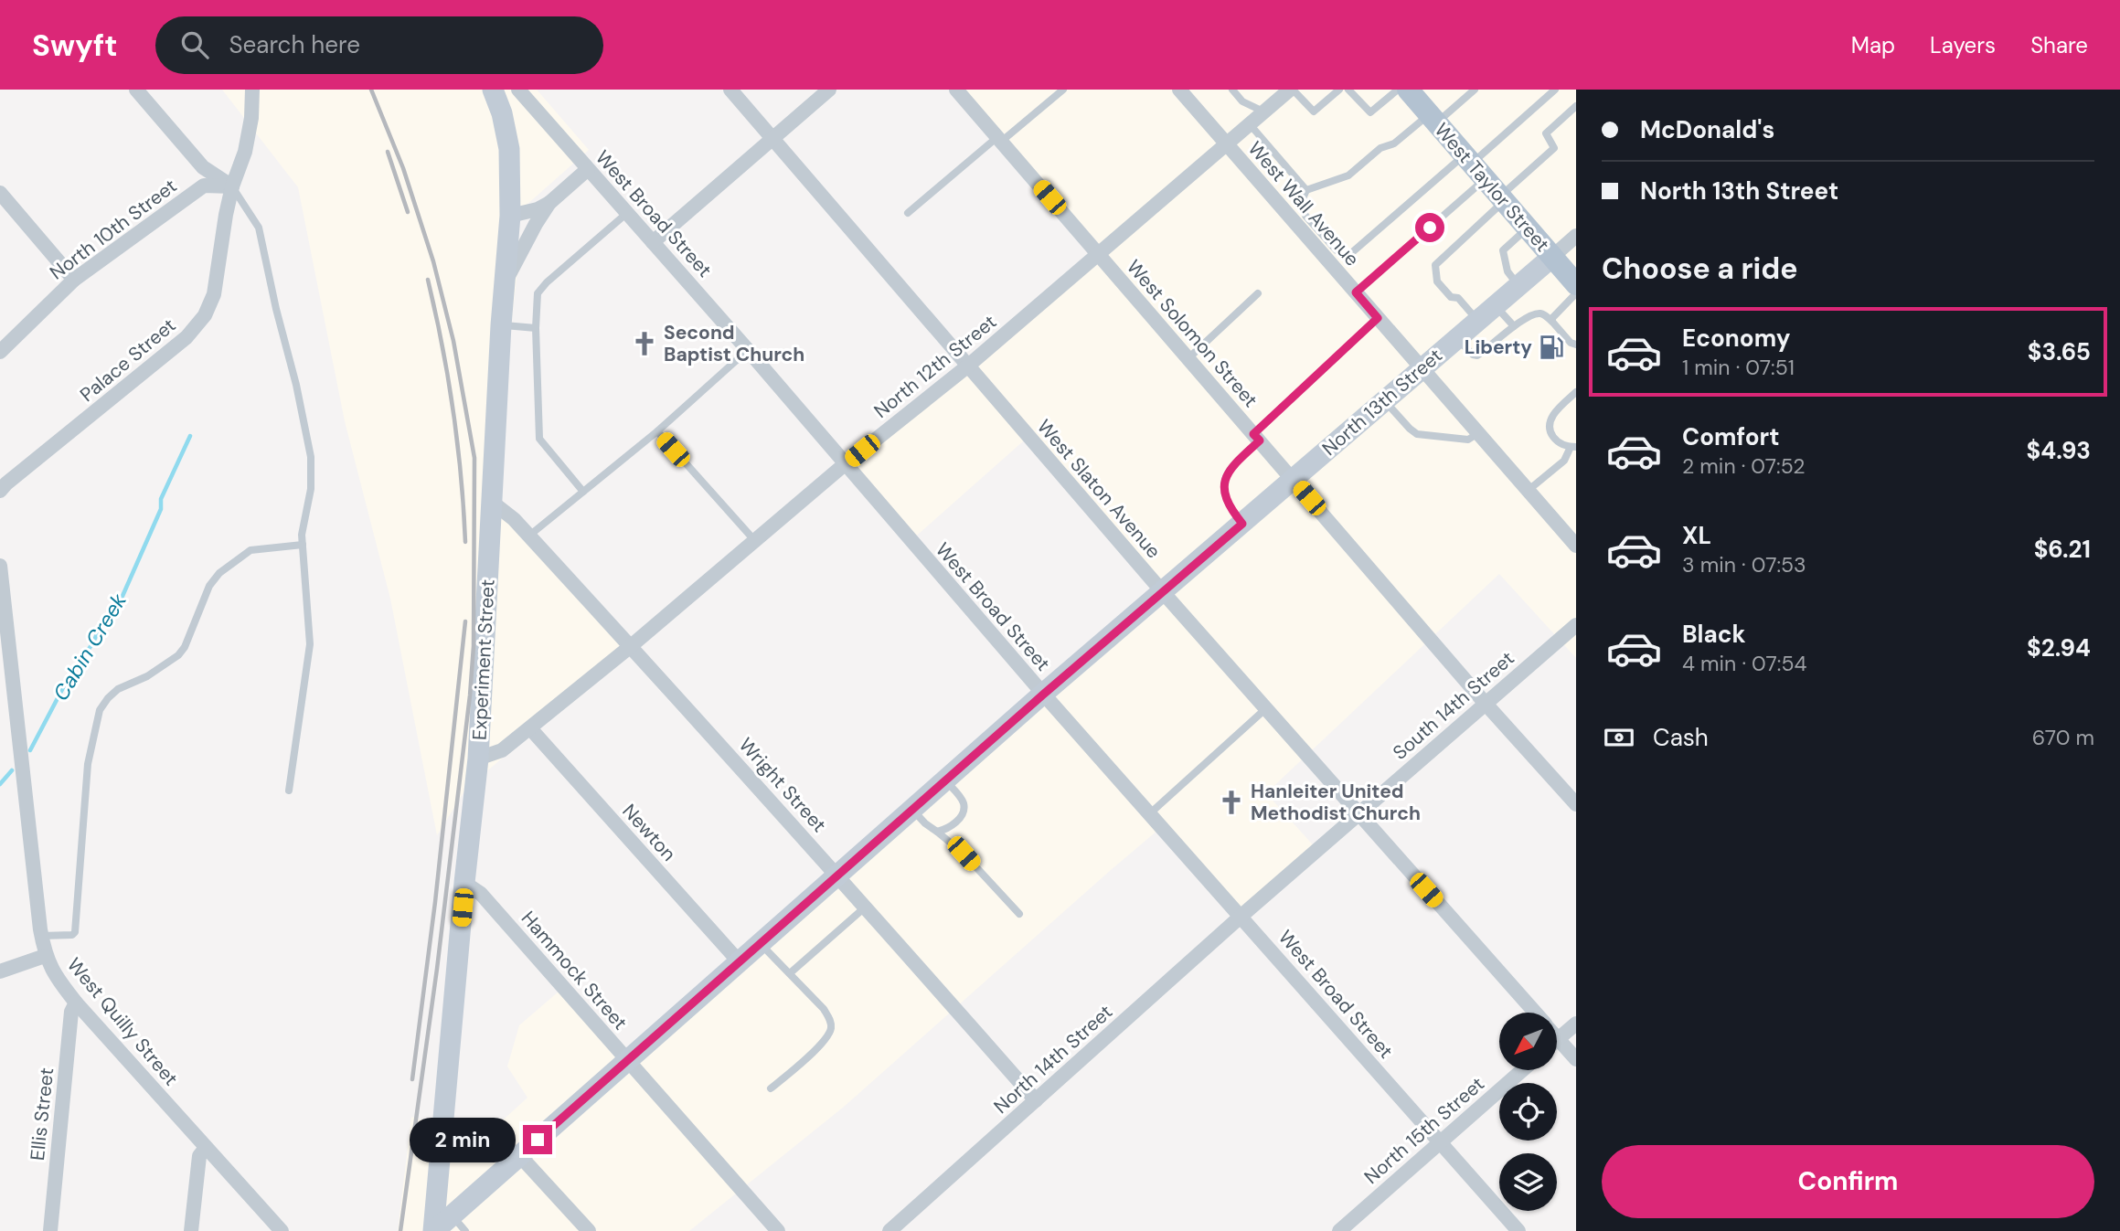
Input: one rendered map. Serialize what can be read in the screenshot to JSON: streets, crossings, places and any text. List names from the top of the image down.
{
  "streets": {
    "main road": ["West Taylor Street"],
    "street": [
      "West Wall Avenue",
      "West Broad Street",
      "North 10th Street",
      "West Solomon Street",
      "Palace Street",
      "North 12th Street",
      "North 13th Street",
      "West Slaton Avenue",
      "Experiment Street",
      "South 14th Street",
      "Wright Street",
      "Newton",
      "Hammock Street",
      "West Quilly Street",
      "North 14th Street",
      "Ellis Street",
      "North 15th Street"
    ]
  },
  "crossings": [
    ["West Taylor Street", "North 13th Street"],
    ["West Wall Avenue", "North 12th Street"],
    ["West Wall Avenue", "North 13th Street"],
    ["West Broad Street", "North 12th Street"],
    ["West Broad Street", "North 13th Street"],
    ["West Broad Street", "South 14th Street"],
    ["West Broad Street", "North 14th Street"],
    ["West Broad Street", "North 15th Street"],
    ["North 10th Street", "Palace Street"],
    ["West Solomon Street", "North 12th Street"],
    ["West Solomon Street", "North 13th Street"],
    ["West Solomon Street", "South 14th Street"],
    ["North 12th Street", "West Slaton Avenue"],
    ["North 12th Street", "Experiment Street"],
    ["North 12th Street", "Wright Street"],
    ["North 12th Street", "Newton"],
    ["North 13th Street", "West Slaton Avenue"],
    ["North 13th Street", "Experiment Street"],
    ["North 13th Street", "Wright Street"],
    ["North 13th Street", "Newton"],
    ["North 13th Street", "Hammock Street"],
    ["West Slaton Avenue", "South 14th Street"],
    ["Experiment Street", "Wright Street"],
    ["Experiment Street", "Hammock Street"],
    ["South 14th Street", "North 14th Street"],
    ["Wright Street", "North 14th Street"],
    ["West Quilly Street", "Ellis Street"]
  ],
  "water": ["Cabin Creek"],
  "places": {
    "church": ["Second Baptist Church", "Hanleiter United Methodist Church"],
    "fuel station": ["Liberty"]
  },
  "north": "bottom left",
  "page": {
    "header": "Swyft",
    "search": "Search here",
    "nav": ["Map", "Layers", "Share"],
    "banner": ["McDonald's", "North 13th Street"],
    "heading": "Choose a ride",
    "list": [
      {
        "name": "Economy",
        "note": "1 min · 07:51",
        "value": "$3.65"
      },
      {
        "name": "Comfort",
        "note": "2 min · 07:52",
        "value": "$4.93"
      },
      {
        "name": "XL",
        "note": "3 min · 07:53",
        "value": "$6.21"
      },
      {
        "name": "Black",
        "note": "4 min · 07:54",
        "value": "$2.94"
      }
    ],
    "pay": ["Cash", "670 m"],
    "bubble": "2 min",
    "buttons": "Confirm"
  }
}
